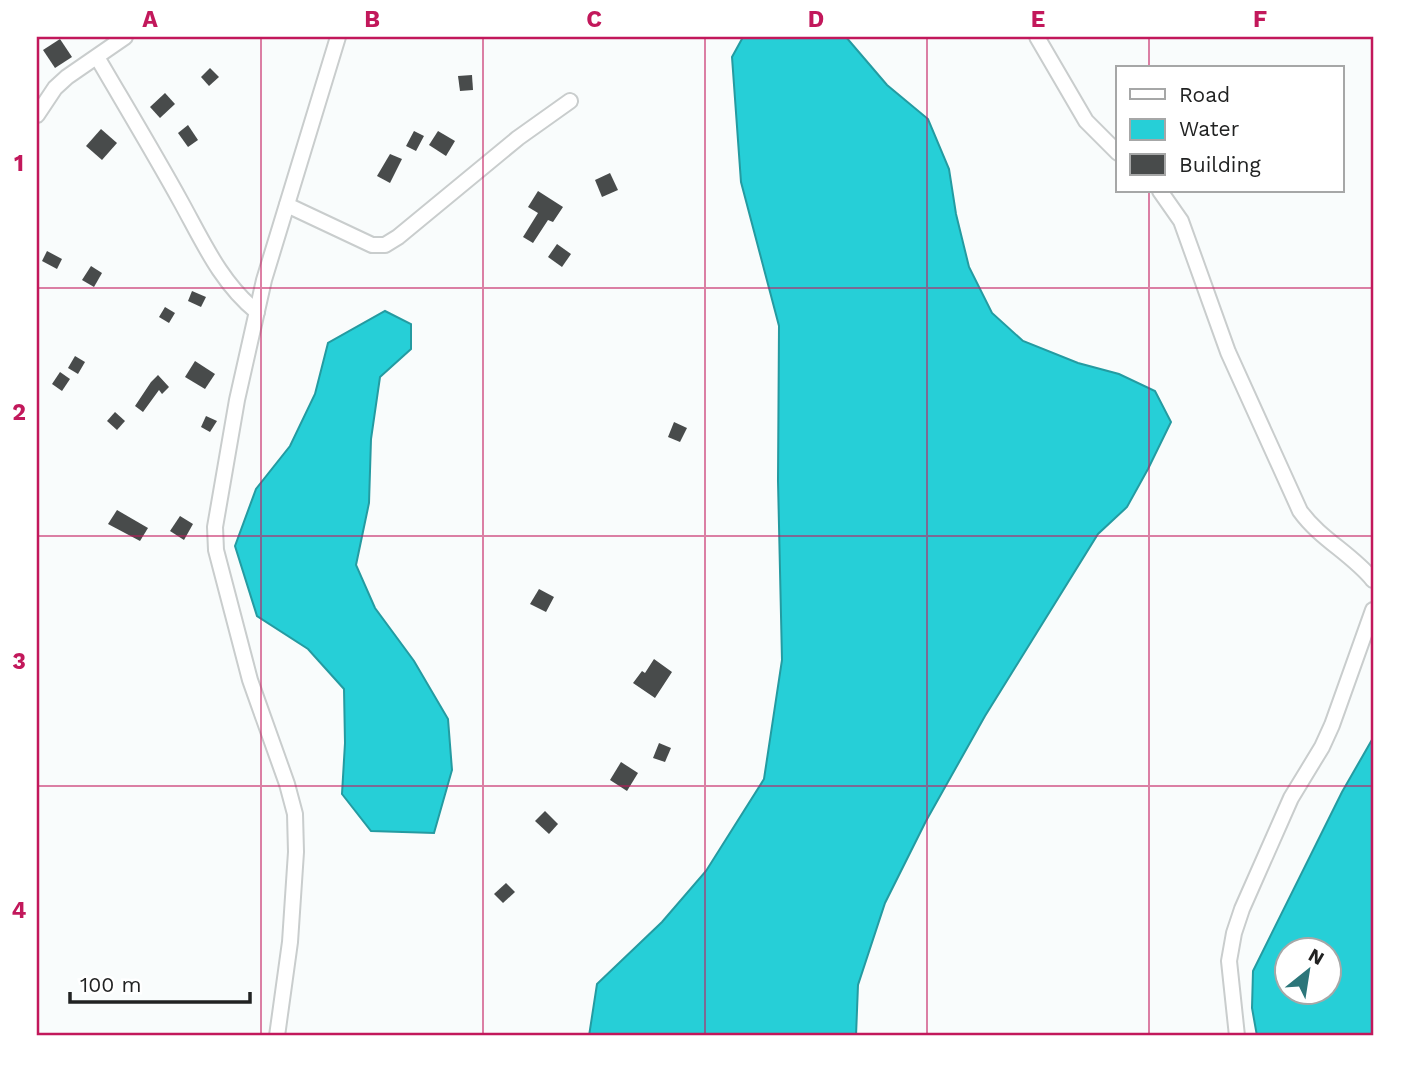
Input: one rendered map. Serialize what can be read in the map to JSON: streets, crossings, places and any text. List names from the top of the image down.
{
  "legend": ["Road", "Water", "Building"],
  "scale_bar": "100 m",
  "north": "top right",
  "grid": {
    "columns": [
      "A",
      "B",
      "C",
      "D",
      "E",
      "F"
    ],
    "rows": [
      "1",
      "2",
      "3",
      "4"
    ]
  }
}
